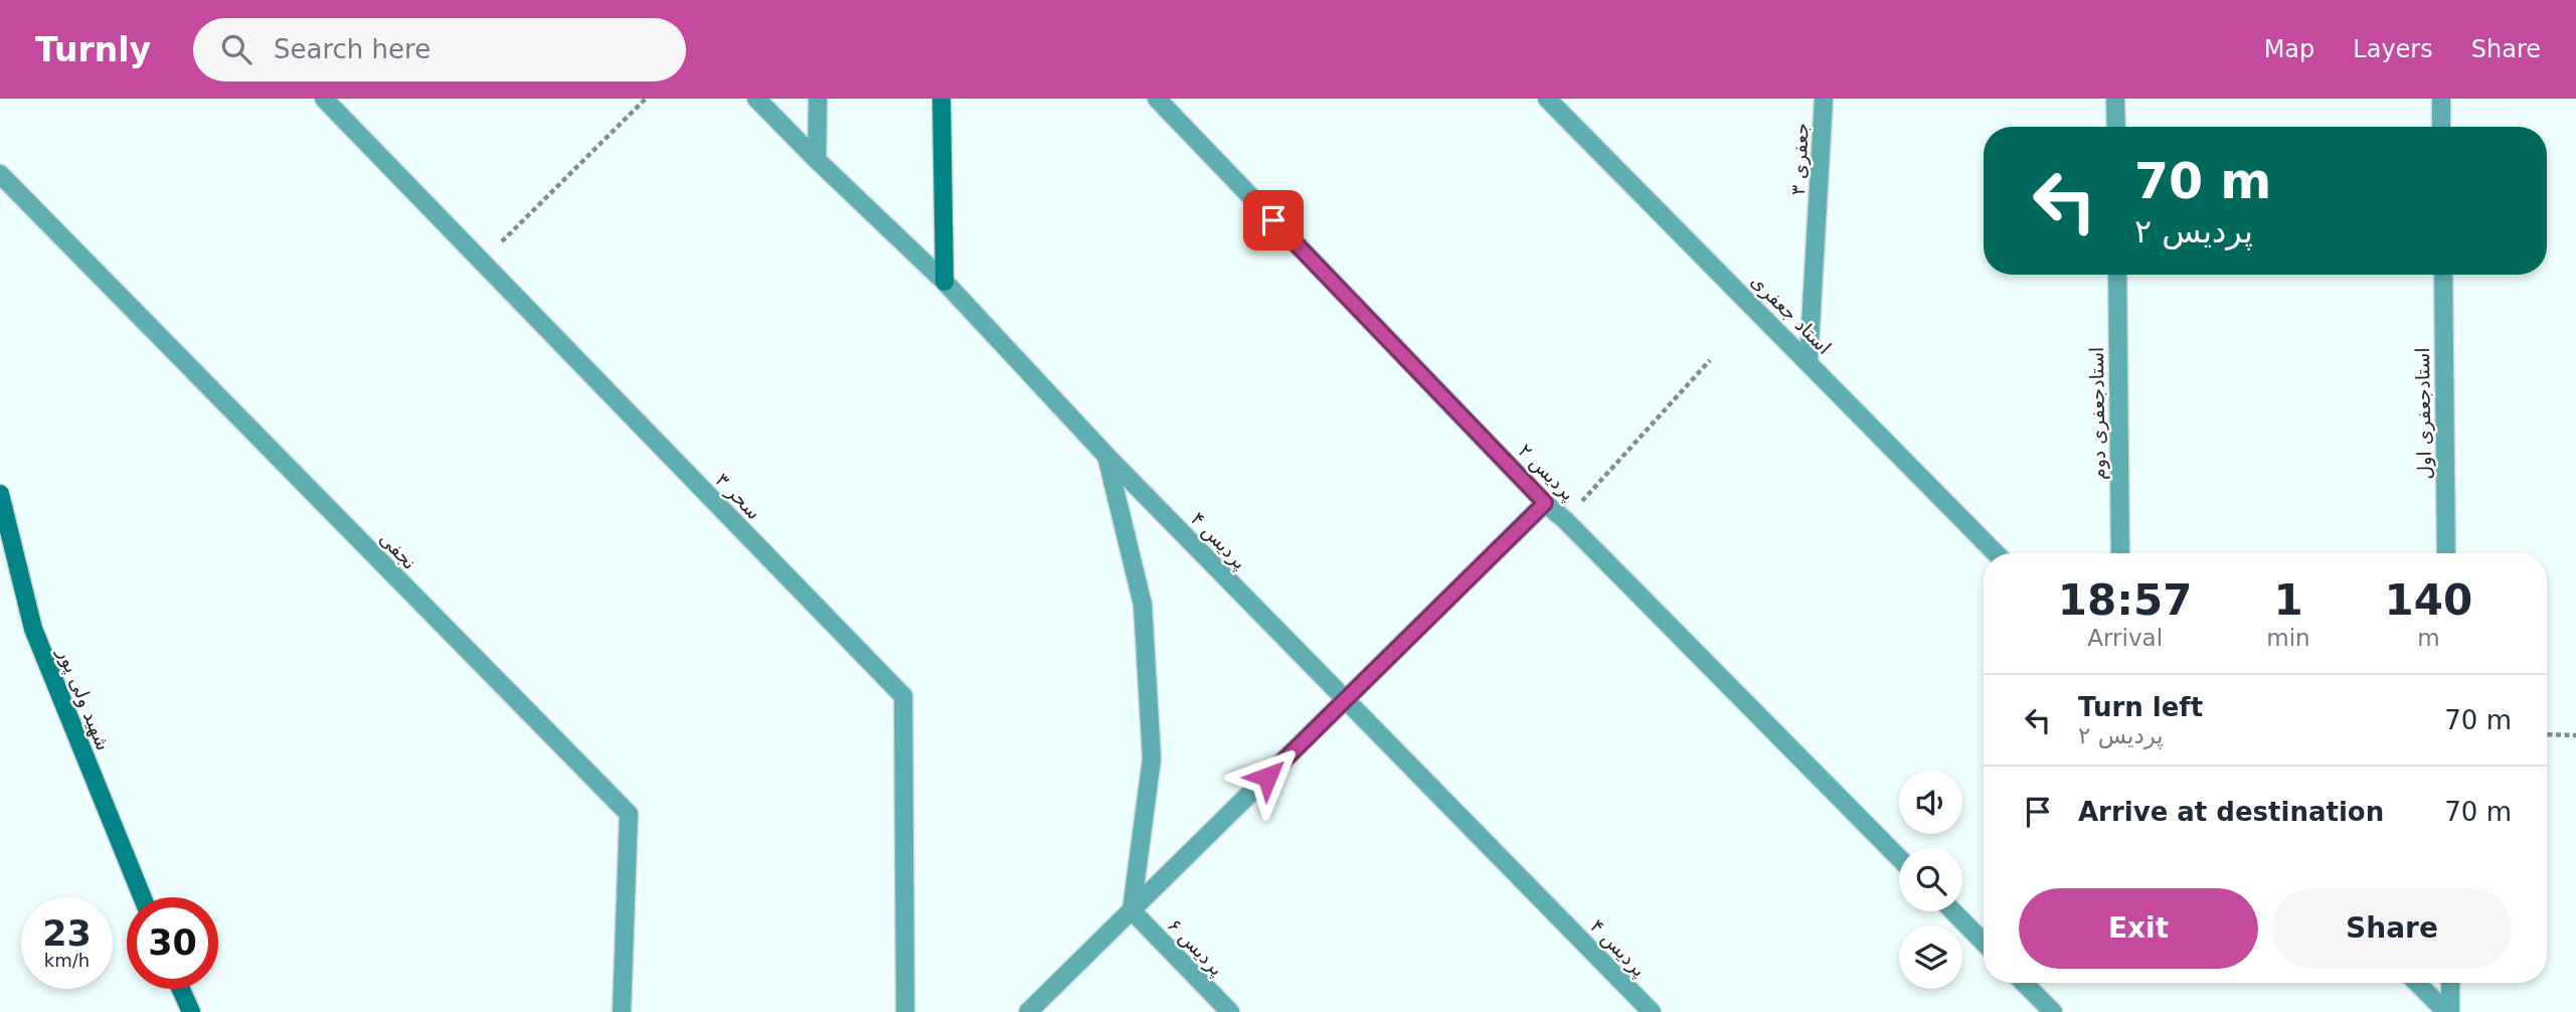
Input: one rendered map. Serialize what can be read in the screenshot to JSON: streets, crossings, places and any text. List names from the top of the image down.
{
  "streets": {
    "main road": ["شهید ولی پور"],
    "street": [
      "جعفری ۳",
      "استاد جعفری",
      "استادجعفری دوم",
      "استادجعفری اول",
      "پردیس ۲",
      "سحر ۳",
      "پردیس ۴",
      "نجفی",
      "پردیس ۶"
    ]
  },
  "crossings": [
    ["جعفری ۳", "استاد جعفری"]
  ],
  "page": {
    "header": "Turnly",
    "search": "Search here",
    "nav": ["Map", "Layers", "Share"],
    "turn": ["70 m", "پردیس ۲"],
    "eta": [
      "18:57",
      "Arrival",
      "1",
      "min",
      "140",
      "m"
    ],
    "list": [
      {
        "name": "Turn left",
        "note": "پردیس ۲",
        "value": "70 m"
      },
      {
        "name": "Arrive at destination",
        "value": "70 m"
      }
    ],
    "buttons": ["Exit", "Share"],
    "speed": "23 km/h",
    "limit": "30"
  }
}
